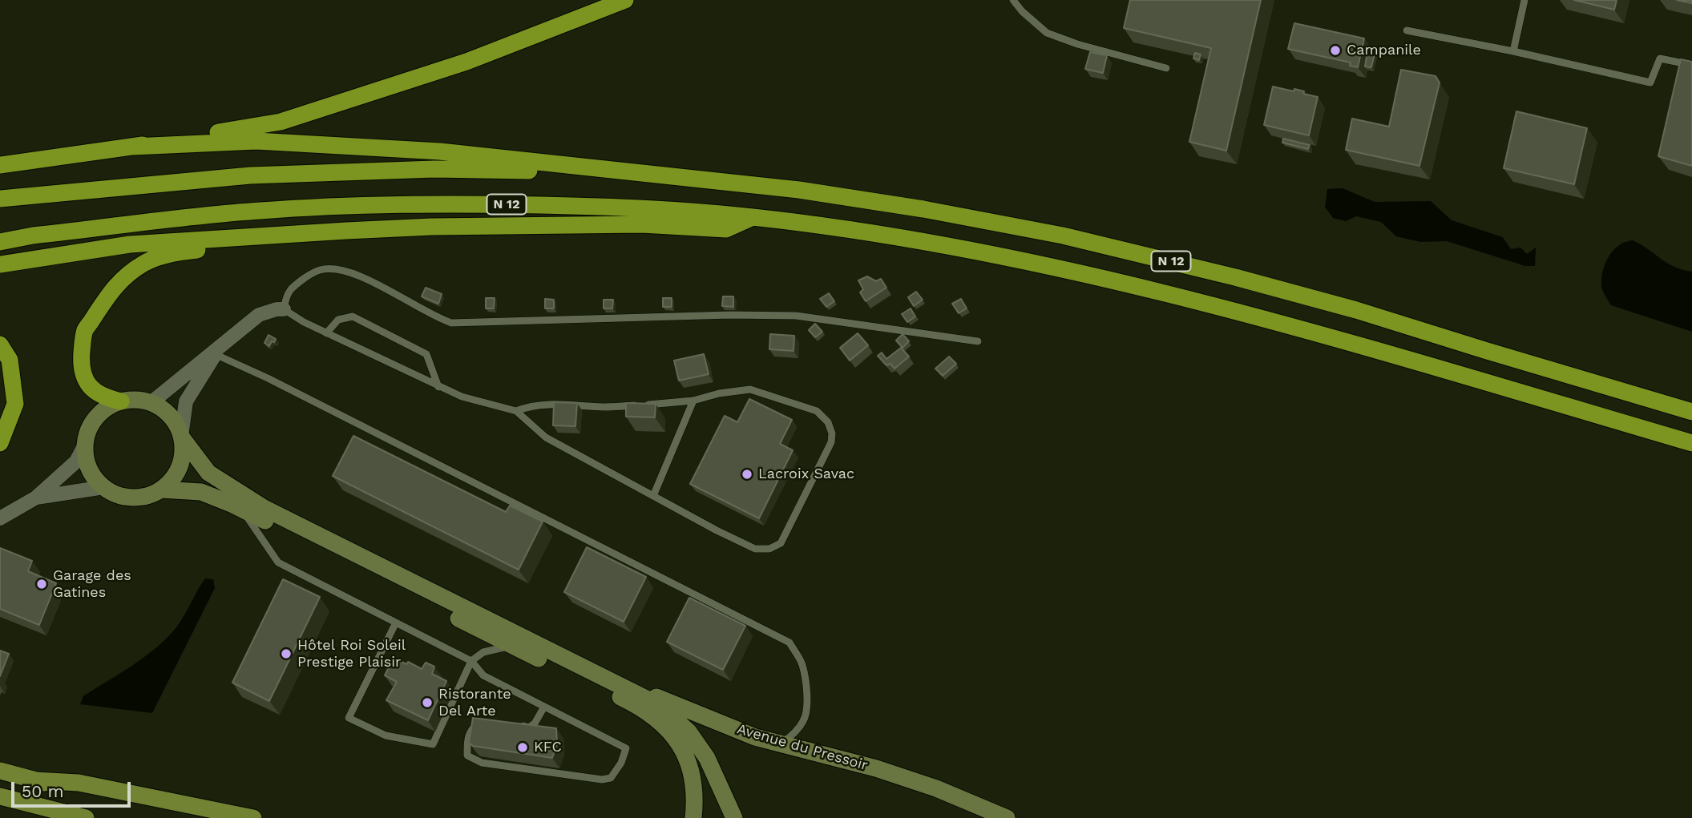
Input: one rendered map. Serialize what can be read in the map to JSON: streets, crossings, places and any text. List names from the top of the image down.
{
  "streets": {
    "highway": ["N 12"],
    "street": ["Avenue du Pressoir"]
  },
  "places": [
    "Campanile",
    "Lacroix Savac",
    "Garage des Gatines",
    "Hôtel Roi Soleil Prestige Plaisir",
    "Ristorante Del Arte",
    "KFC"
  ],
  "scale_bar": "50 m"
}
